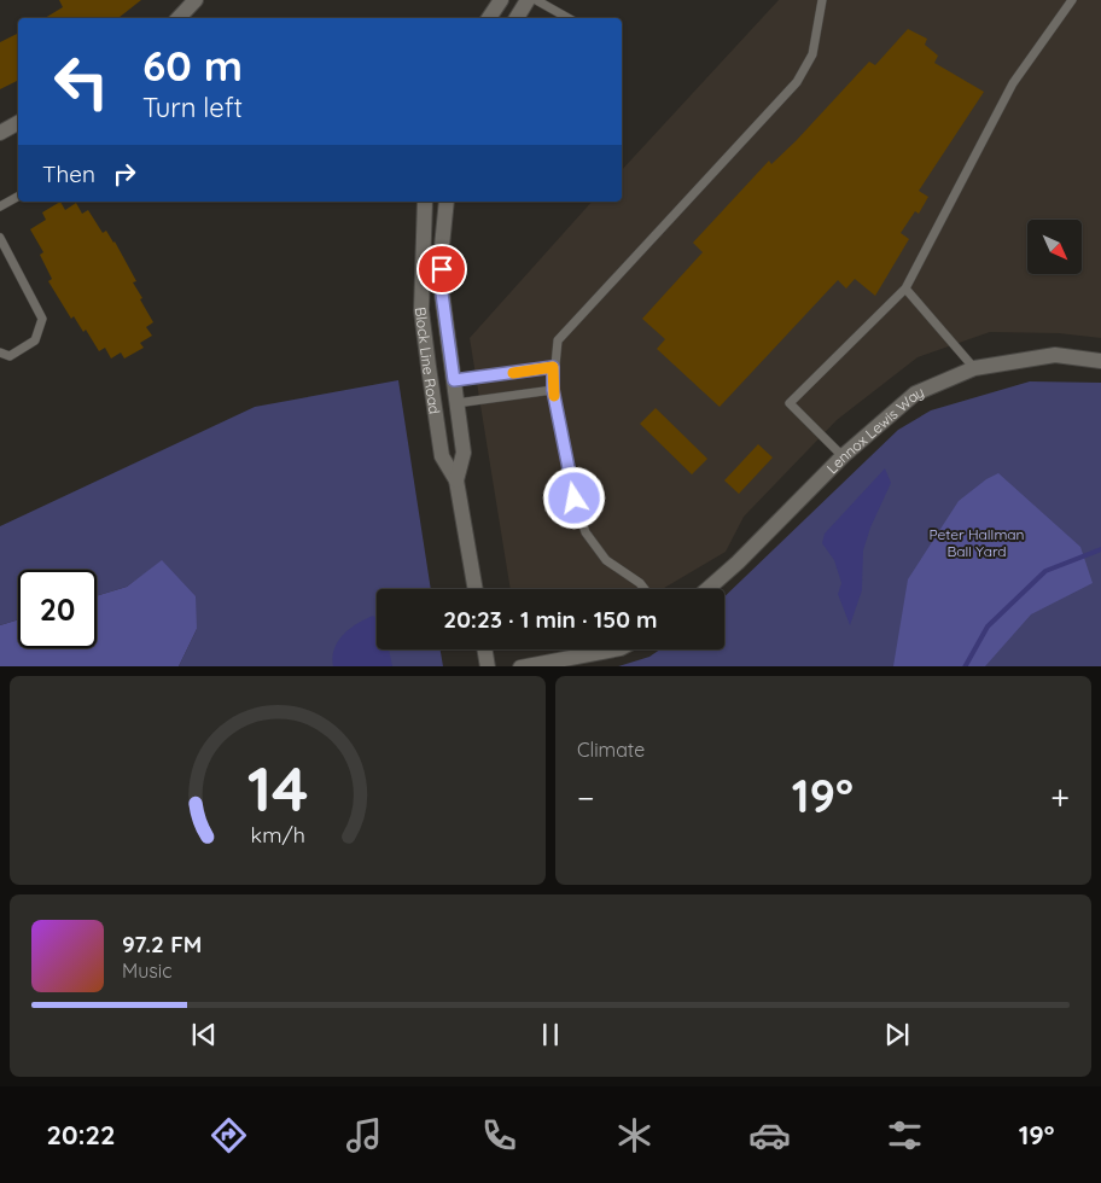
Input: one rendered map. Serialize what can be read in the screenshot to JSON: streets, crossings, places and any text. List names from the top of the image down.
{
  "streets": {
    "street": ["Block Line Road", "Lennox Lewis Way"]
  },
  "parks": ["Peter Hallman Ball Yard"],
  "north": "bottom right",
  "page": {
    "turn": ["60 m", "Turn left"],
    "then": "Then",
    "limit": "20",
    "trip": "20:23 · 1 min · 150 m",
    "tile": "Climate",
    "heat": ["−", "19°", "+"],
    "song": ["97.2 FM", "Music"],
    "tabs": ["20:22", "19°"],
    "gauge": ["14", "km/h"]
  }
}
